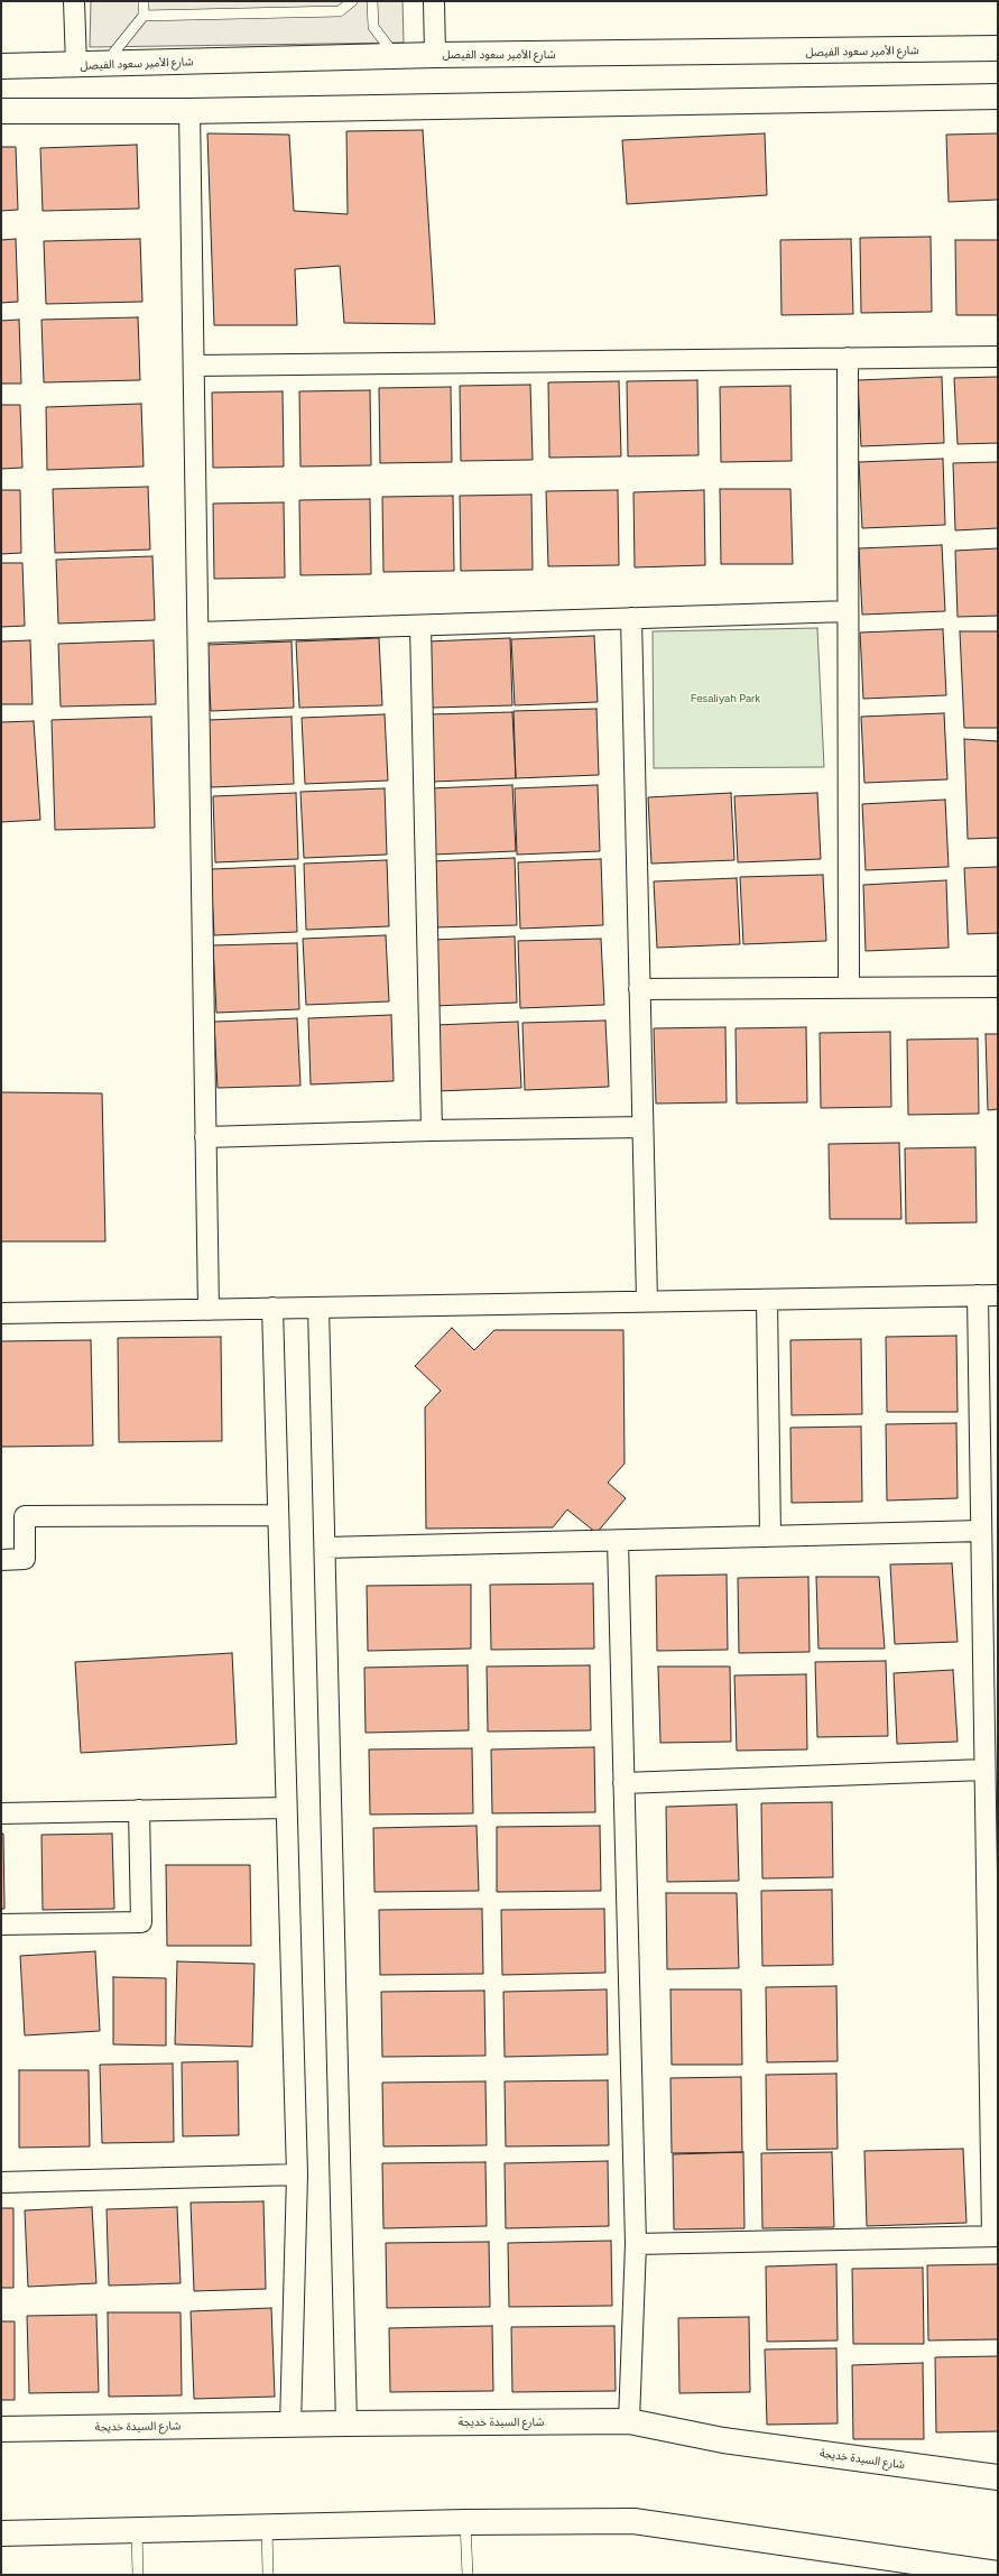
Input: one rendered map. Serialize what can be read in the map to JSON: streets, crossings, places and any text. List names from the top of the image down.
{
  "streets": {
    "street": ["شارع الأمير سعود الفيصل", "شارع السيدة خديجة"]
  },
  "parks": ["Fesaliyah Park"]
}
